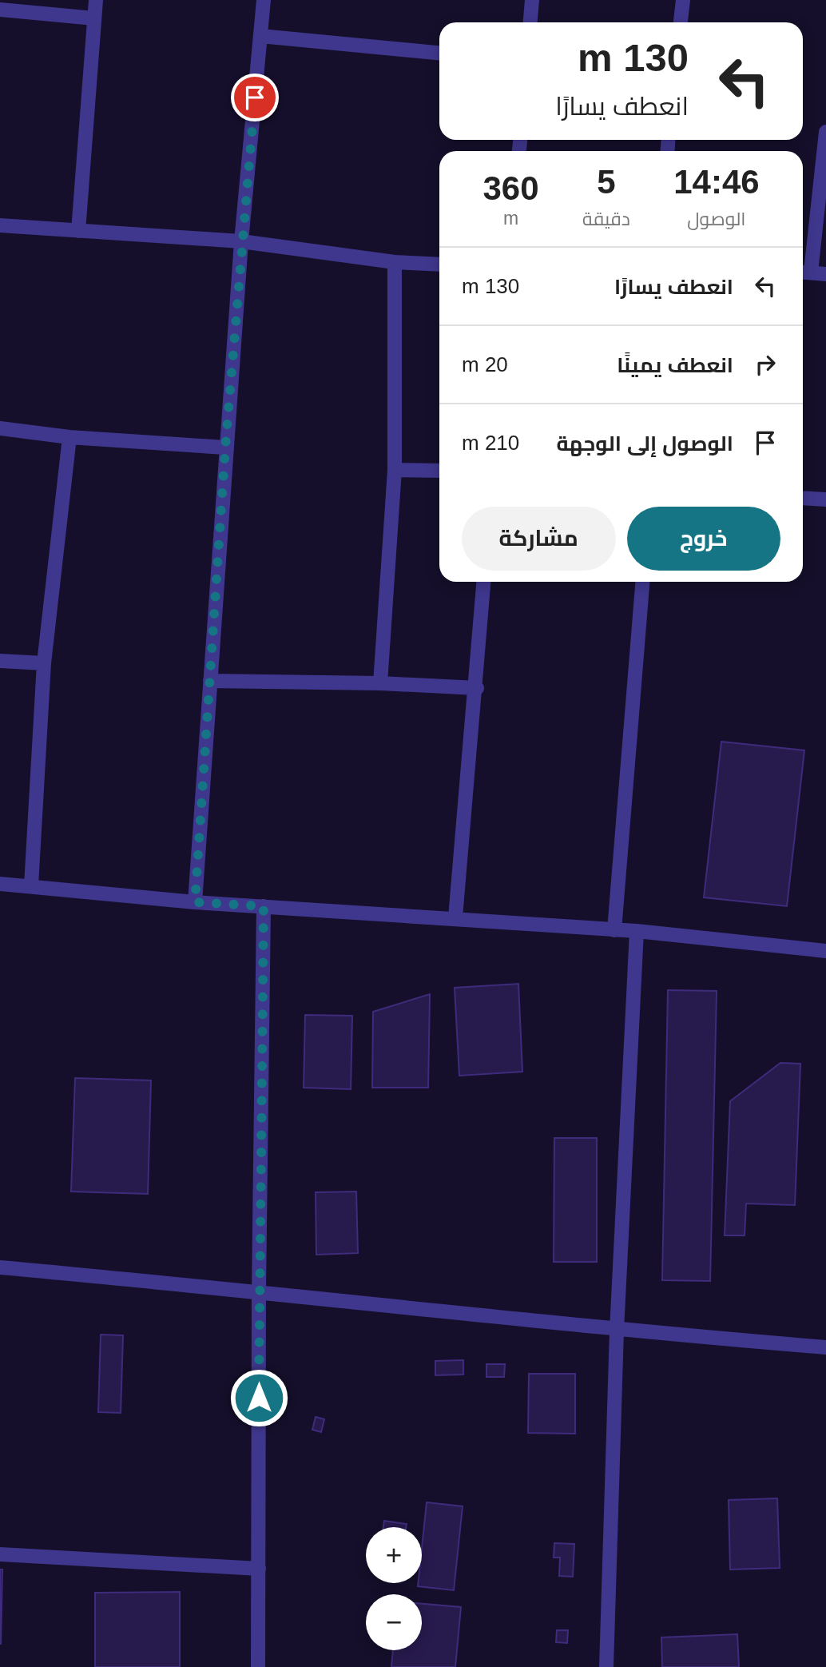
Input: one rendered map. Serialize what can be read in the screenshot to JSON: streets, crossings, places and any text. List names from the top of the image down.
{
  "page": {
    "turn": ["130 m", "انعطف يسارًا"],
    "eta": [
      "14:46",
      "الوصول",
      "5",
      "دقيقة",
      "360",
      "m"
    ],
    "list": [
      {
        "name": "انعطف يسارًا",
        "value": "130 m"
      },
      {
        "name": "انعطف يمينًا",
        "value": "20 m"
      },
      {
        "name": "الوصول إلى الوجهة",
        "value": "210 m"
      }
    ],
    "buttons": ["خروج", "مشاركة"],
    "map_buttons": ["+", "−"]
  }
}
